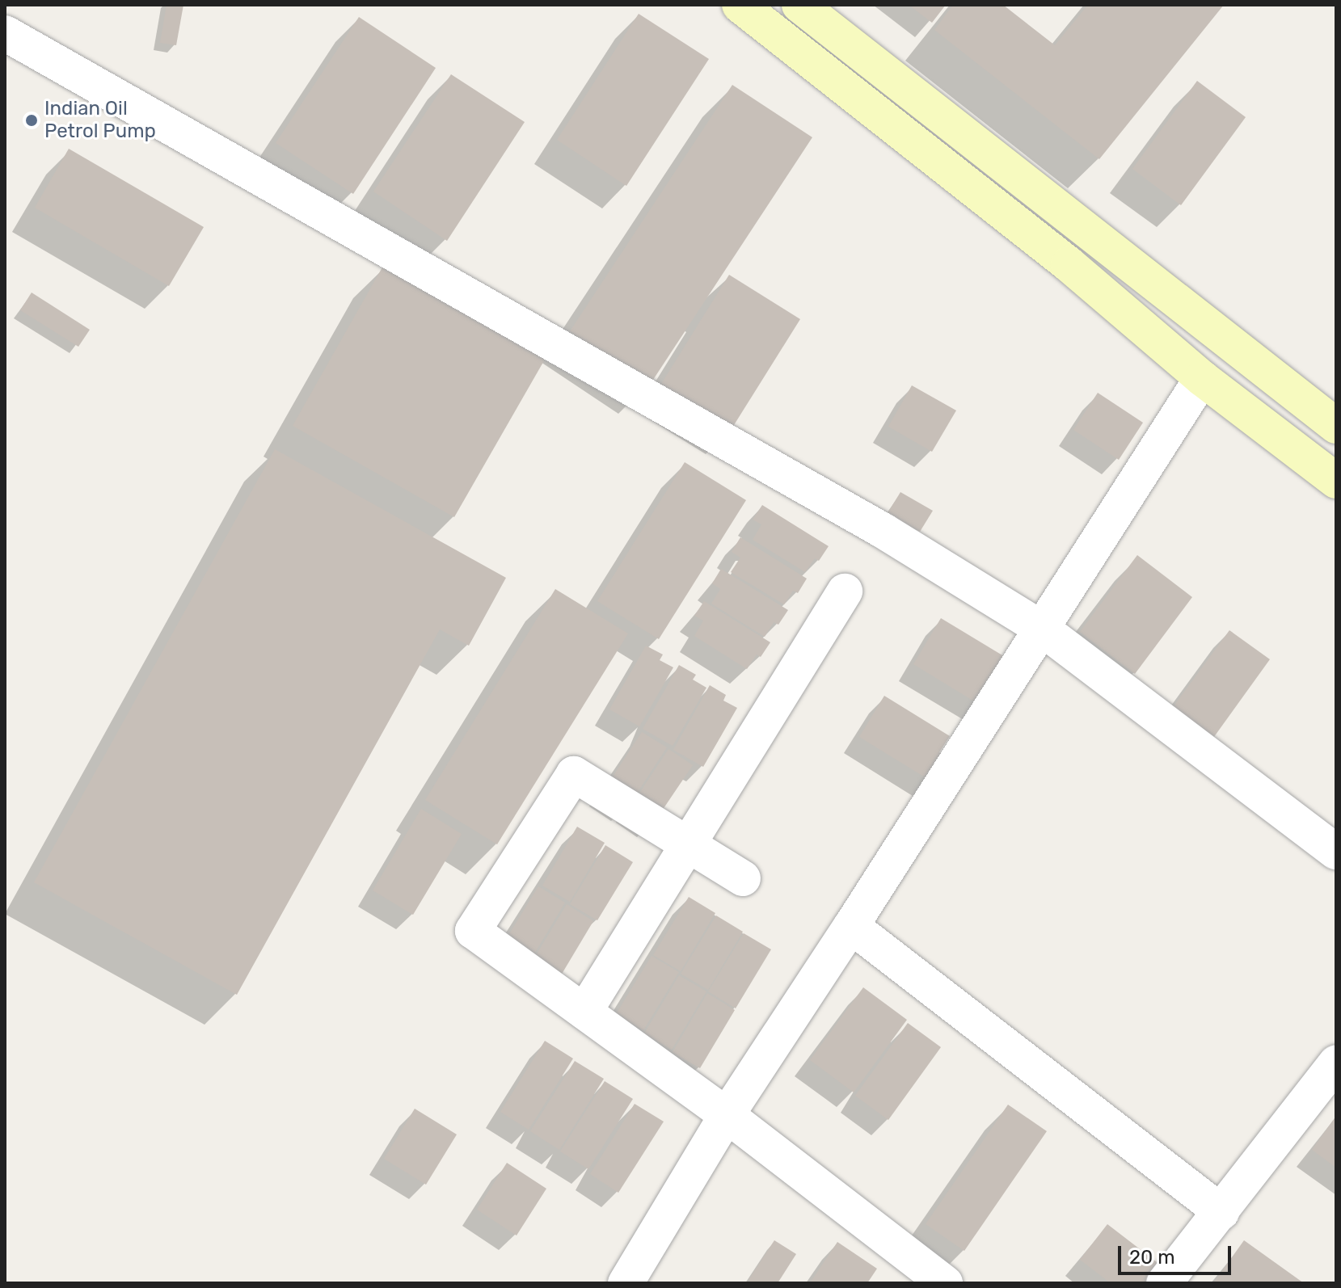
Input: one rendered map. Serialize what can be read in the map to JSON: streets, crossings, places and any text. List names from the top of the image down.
{
  "places": ["Indian Oil Petrol Pump"],
  "scale_bar": "20 m"
}
